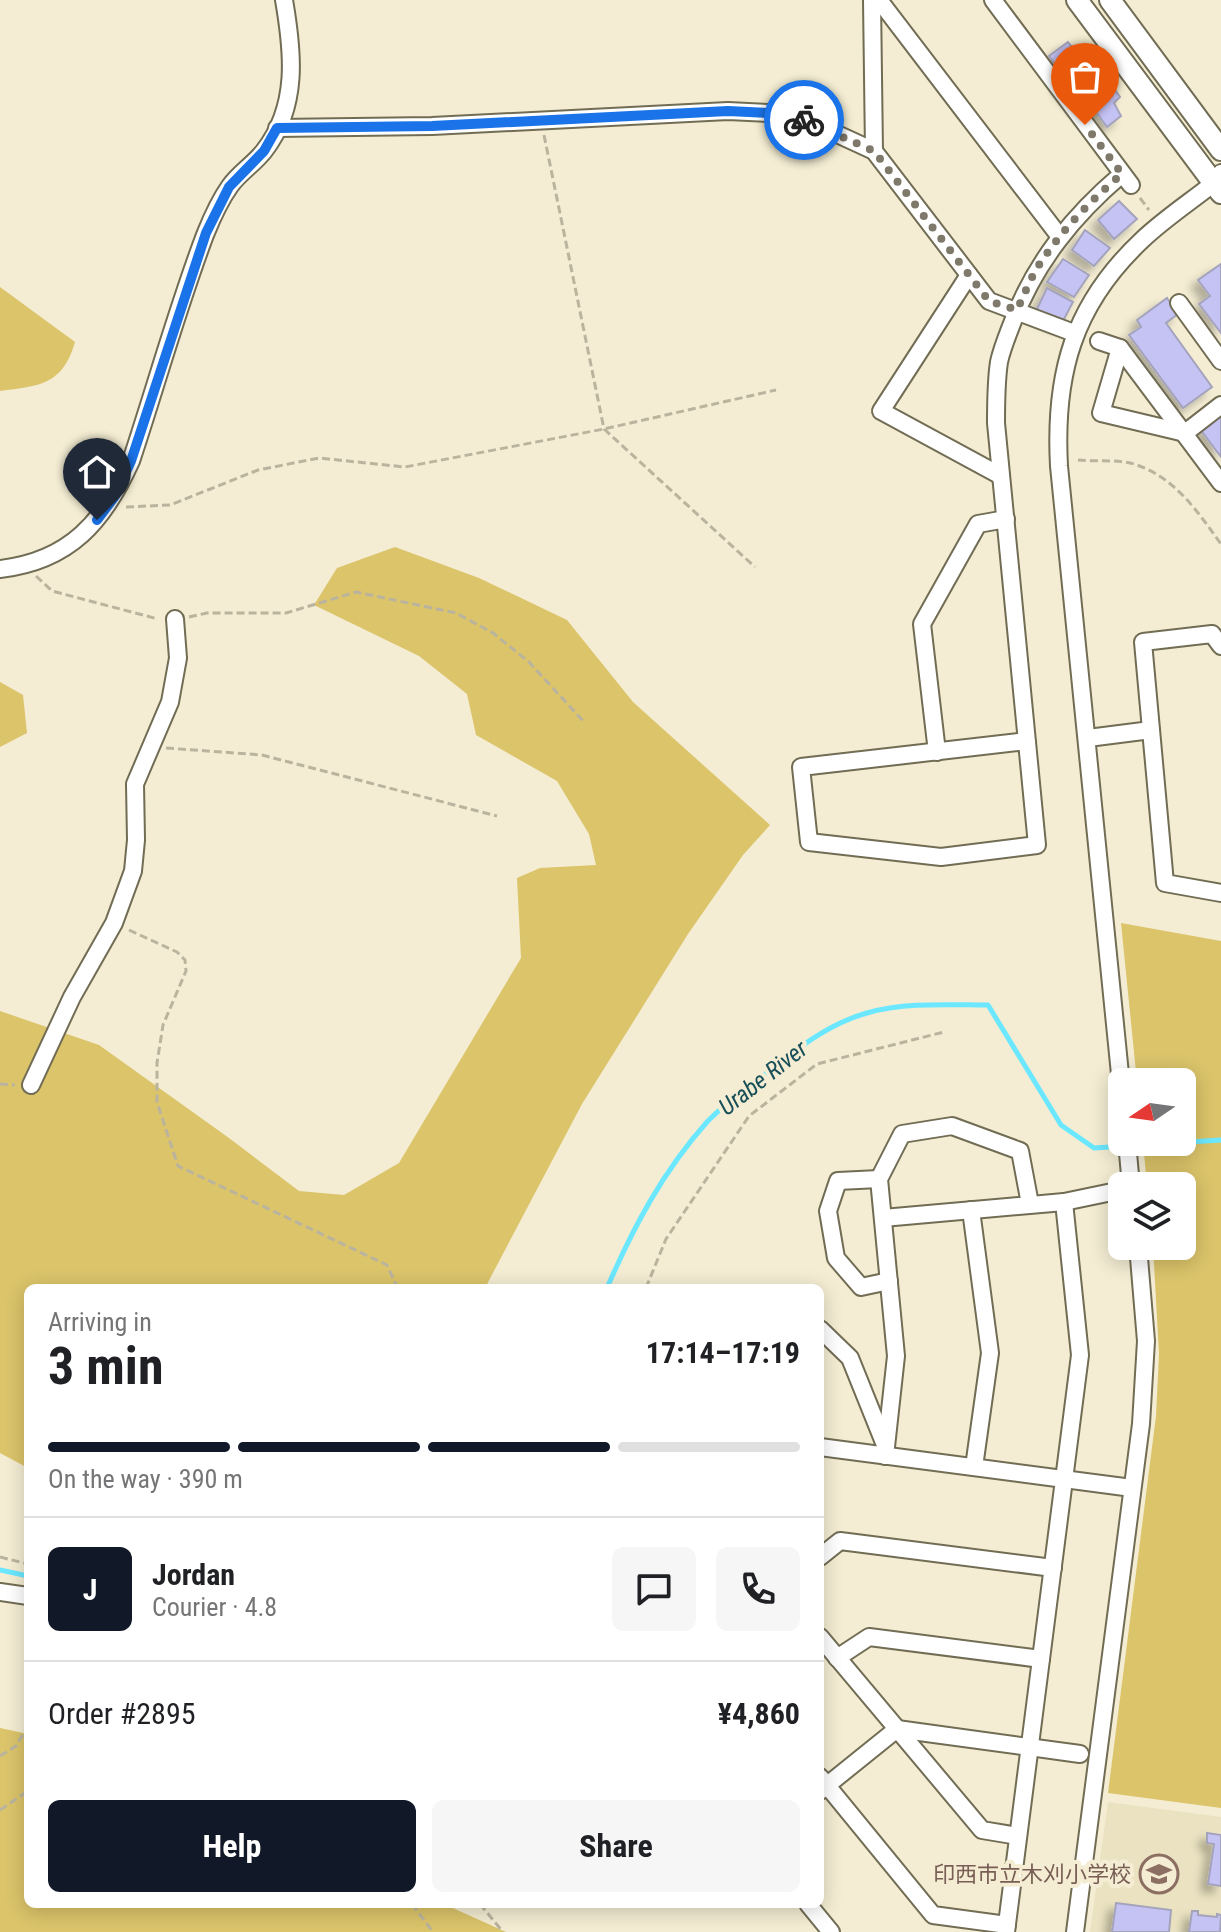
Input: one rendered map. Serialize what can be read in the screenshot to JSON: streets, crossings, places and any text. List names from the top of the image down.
{
  "water": ["Urabe River"],
  "places": {
    "school or university": ["印西市立木刈小学校"]
  },
  "north": "left",
  "page": {
    "heading": ["3 min", "Arriving in", "17:14–17:19"],
    "panel": [
      "Jordan",
      "Courier · 4.8",
      "Order #2895",
      "¥4,860"
    ],
    "bar": "On the way · 390 m",
    "round": "J",
    "buttons": ["Help", "Share"]
  }
}
